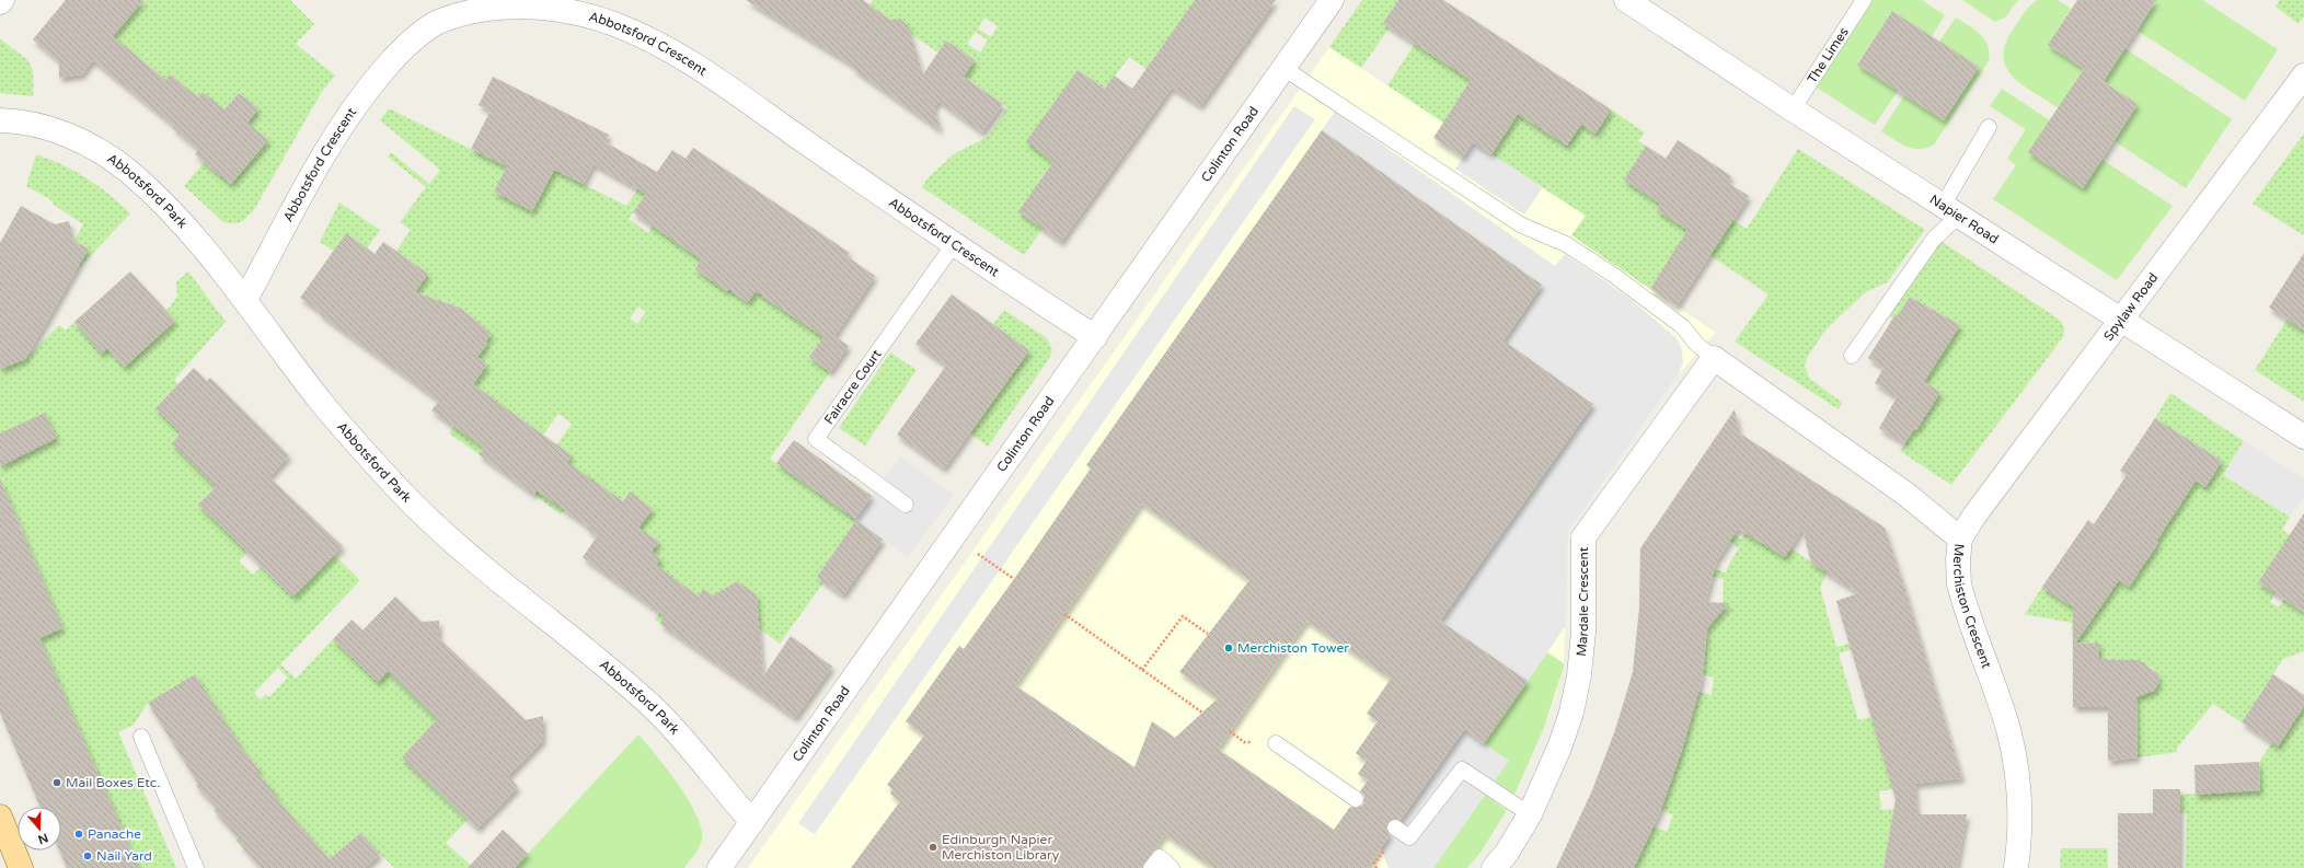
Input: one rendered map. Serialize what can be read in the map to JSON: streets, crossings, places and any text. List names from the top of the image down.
{
  "streets": {
    "street": [
      "Abbotsford Crescent",
      "Colinton Road",
      "Abbotsford Park",
      "Napier Road",
      "Spylaw Road",
      "Mardale Crescent",
      "Merchiston Crescent"
    ],
    "lane": ["The Limes", "Fairacre Court"]
  },
  "crossings": [
    ["Abbotsford Crescent", "Colinton Road"],
    ["Abbotsford Crescent", "Abbotsford Park"],
    ["Abbotsford Crescent", "Fairacre Court"],
    ["The Limes", "Napier Road"],
    ["Colinton Road", "Abbotsford Park"],
    ["Napier Road", "Spylaw Road"],
    ["Spylaw Road", "Merchiston Crescent"],
    ["Mardale Crescent", "Merchiston Crescent"]
  ],
  "places": [
    "Merchiston Tower",
    "Mail Boxes Etc.",
    "Panache",
    "Edinburgh Napier Merchiston Library",
    "Nail Yard"
  ],
  "north": "bottom"
}
